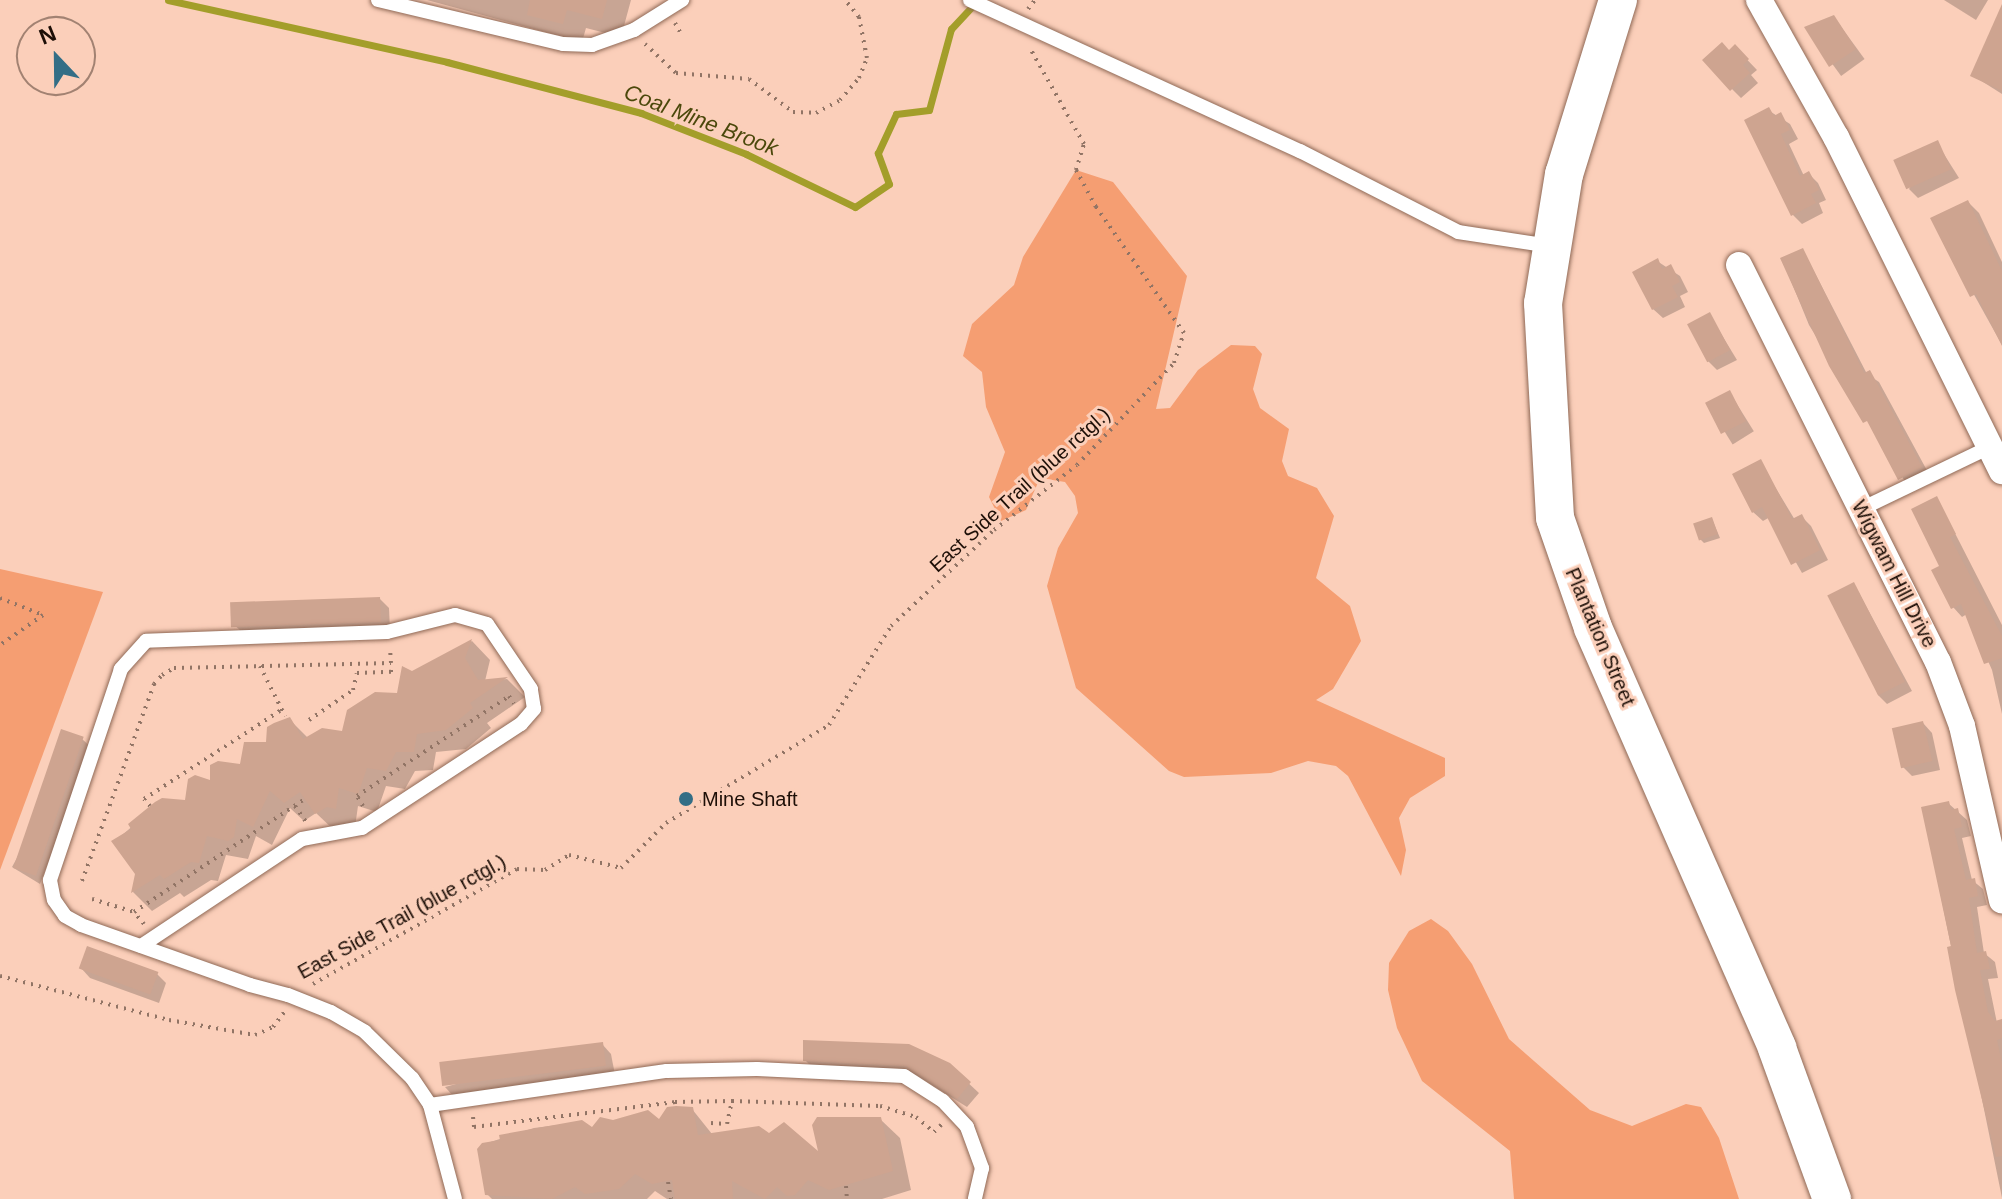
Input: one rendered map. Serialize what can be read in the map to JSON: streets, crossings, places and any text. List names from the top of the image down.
{
  "streets": {
    "main road": ["Plantation Street"],
    "street": ["Wigwam Hill Drive"],
    "path": ["East Side Trail (blue rctgl.)"]
  },
  "water": ["Coal Mine Brook"],
  "places": ["Mine Shaft"],
  "north": "top"
}
